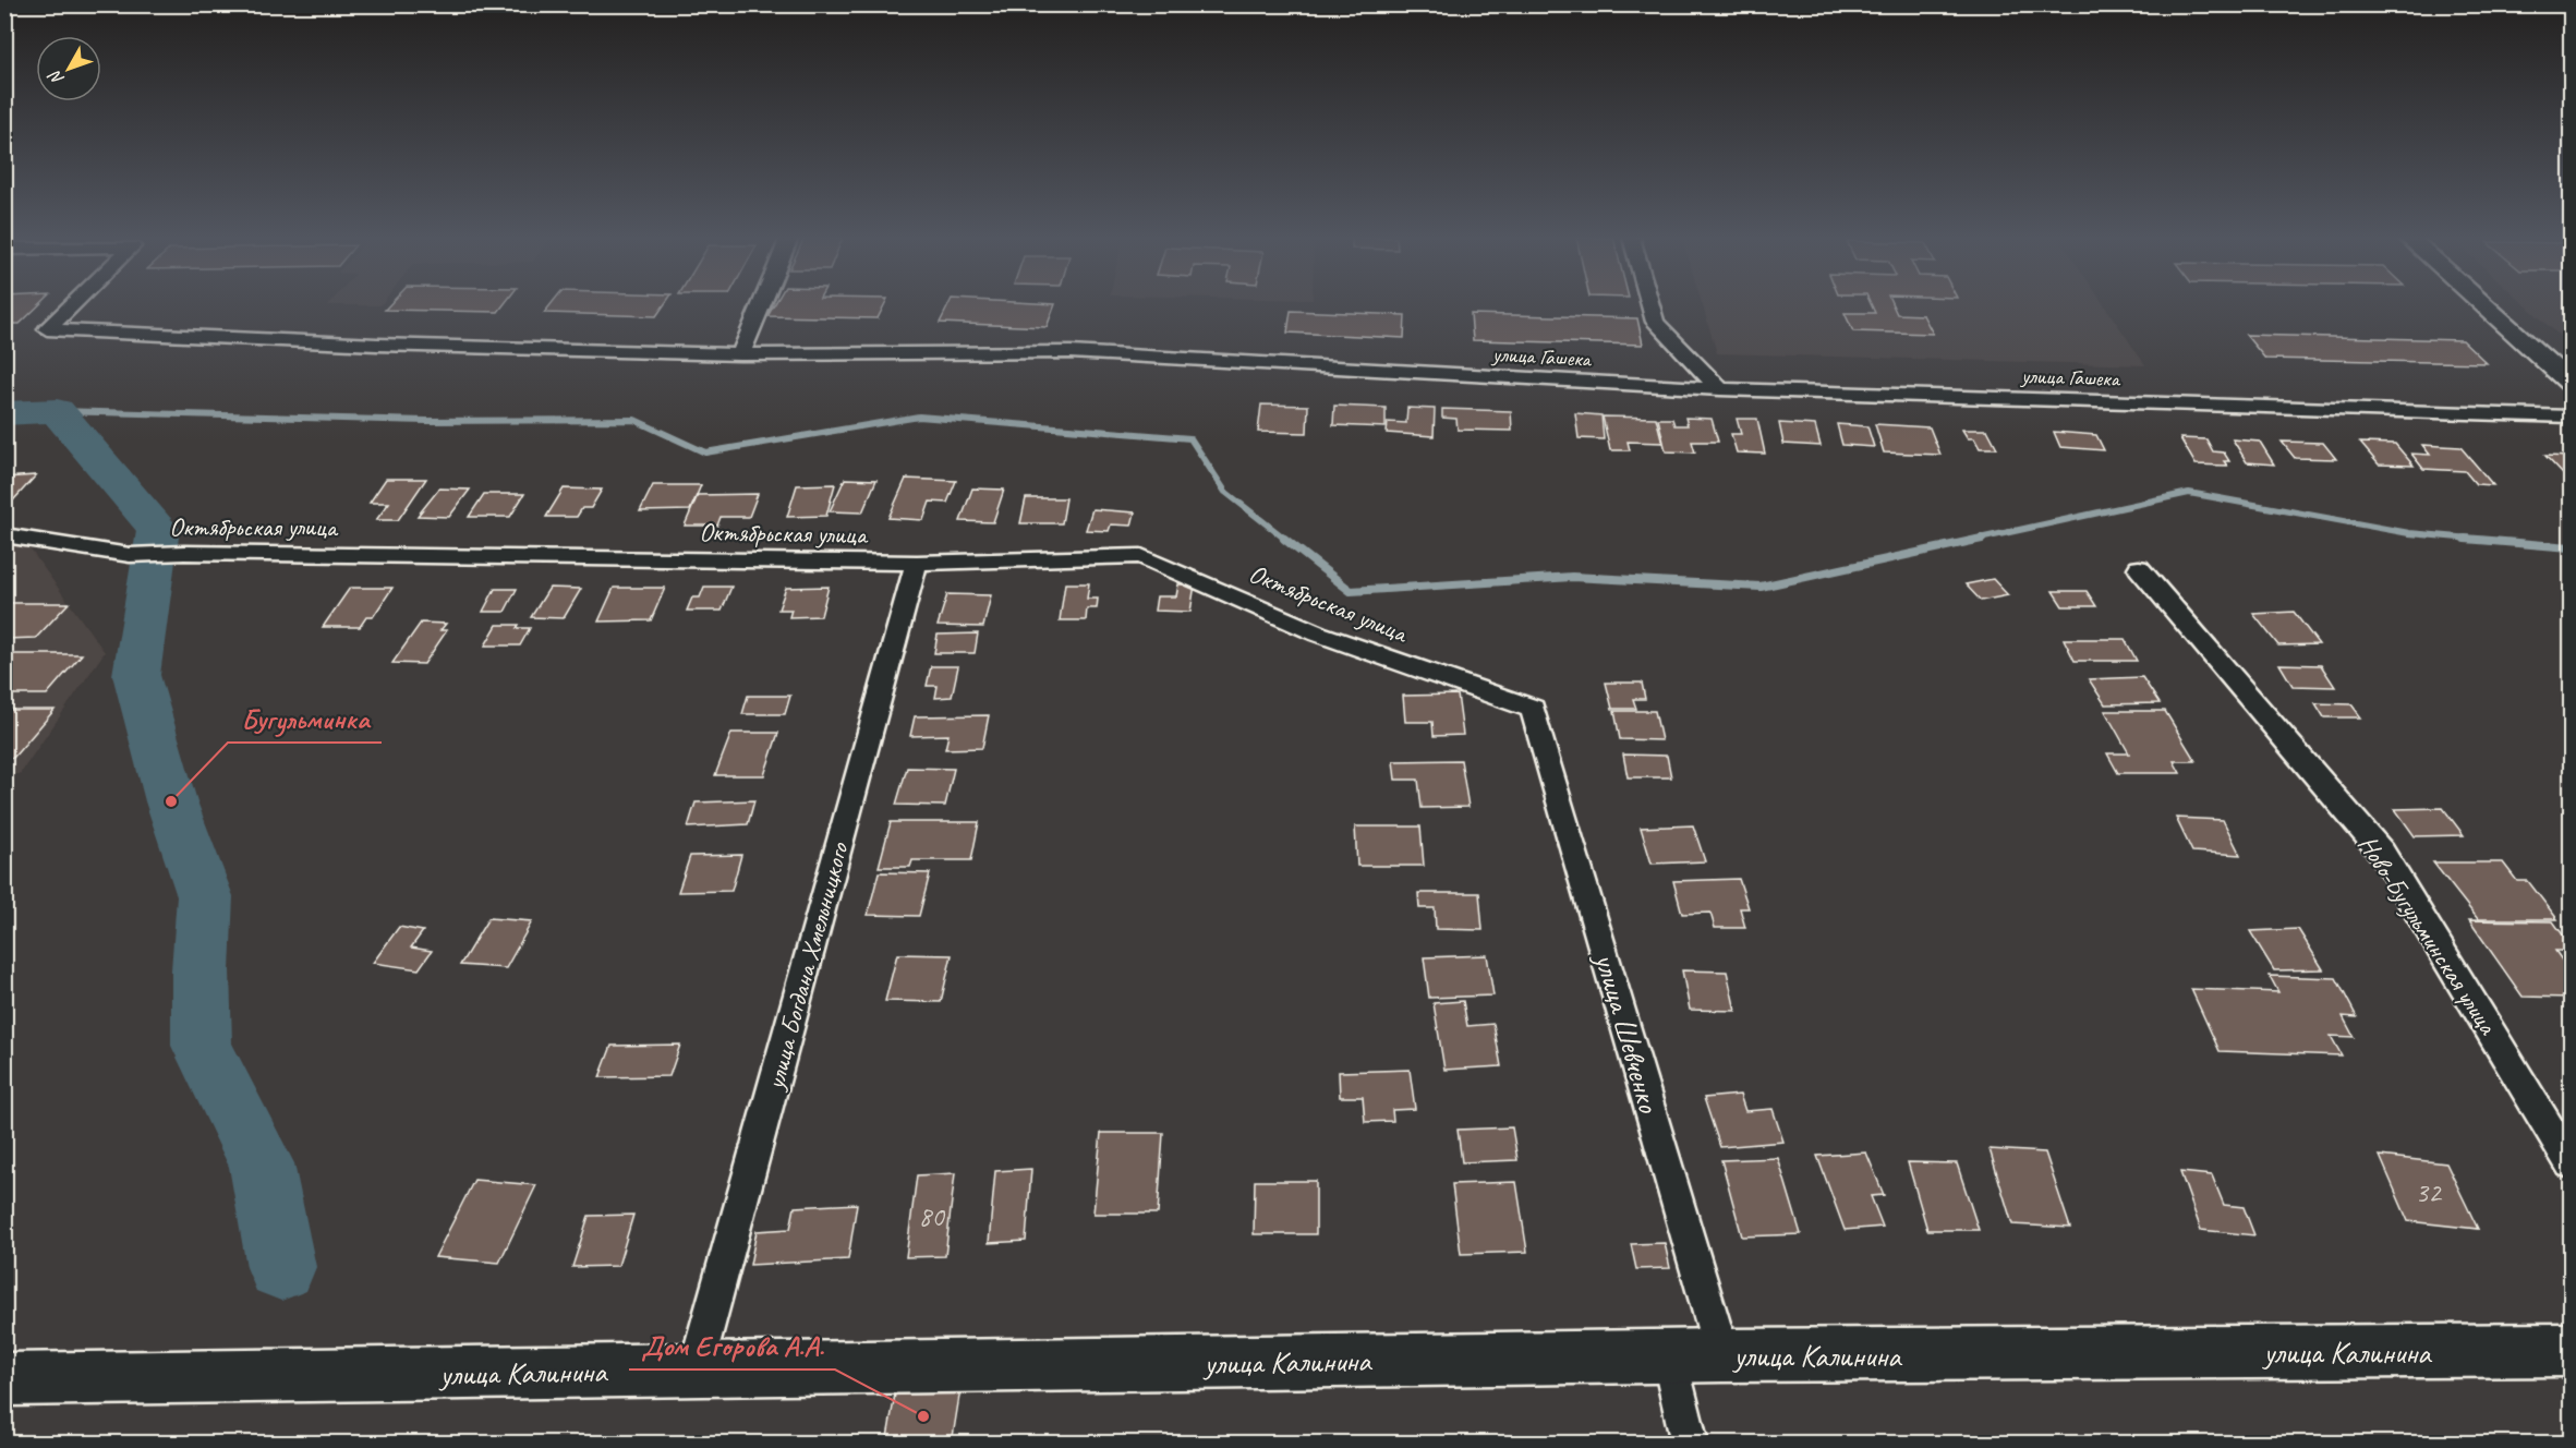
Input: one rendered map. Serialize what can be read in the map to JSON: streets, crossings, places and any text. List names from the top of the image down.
{
  "streets": {
    "main road": ["улица Калинина"],
    "street": [
      "улица Гашека",
      "Октябрьская улица",
      "Ново-Бугульминская улица",
      "улица Богдана Хмельницкого",
      "улица Шевченко"
    ]
  },
  "crossings": [
    ["Октябрьская улица", "улица Богдана Хмельницкого"],
    ["Октябрьская улица", "улица Шевченко"],
    ["улица Богдана Хмельницкого", "улица Калинина"],
    ["улица Шевченко", "улица Калинина"]
  ],
  "places": ["Бугульминка", "Дом Егорова А.А."],
  "house_numbers": ["32", "80"],
  "north": "bottom left"
}
